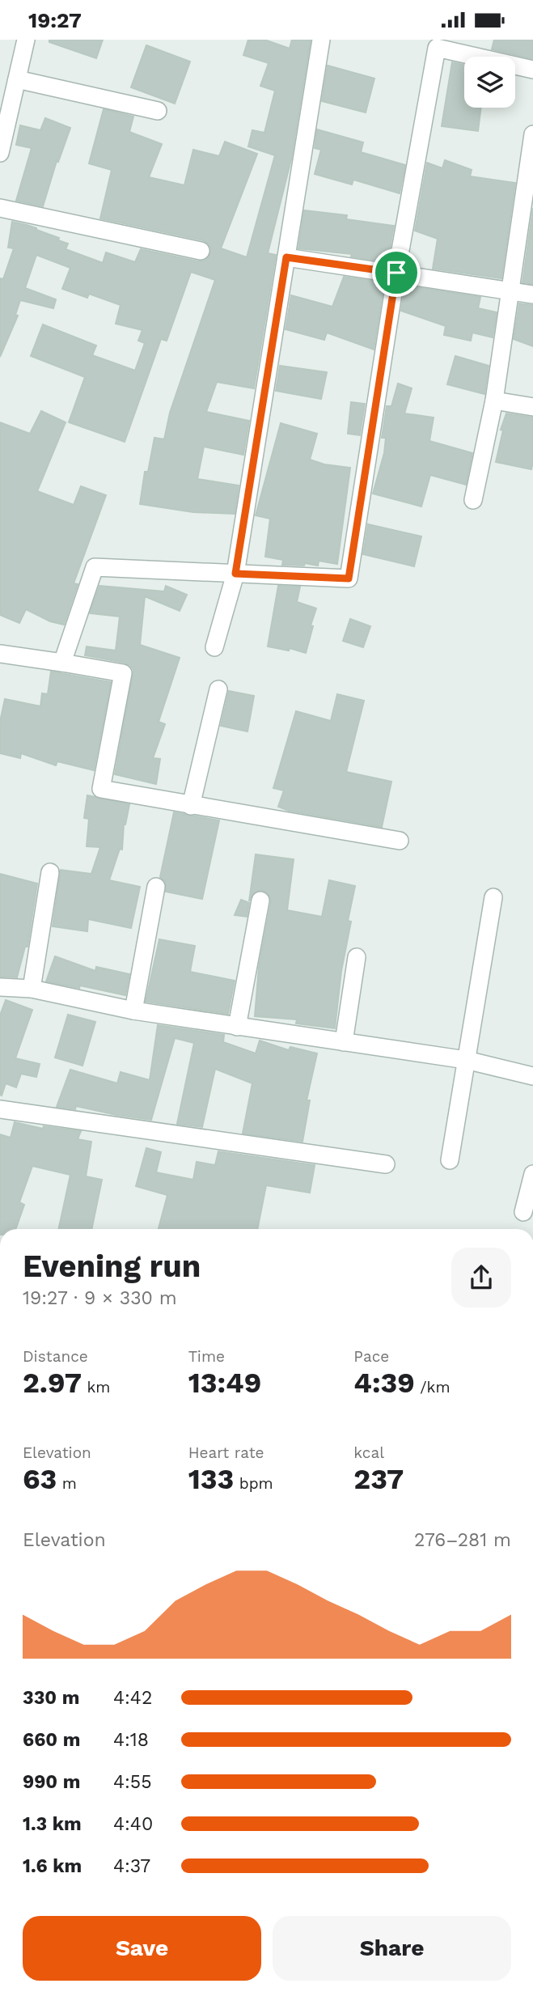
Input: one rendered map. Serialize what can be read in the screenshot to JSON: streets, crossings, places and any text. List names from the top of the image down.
{
  "page": {
    "status": "19:27",
    "heading": ["Evening run", "19:27 · 9 × 330 m"],
    "stats": [
      ["Distance", "2.97 km"],
      ["Time", "13:49"],
      ["Pace", "4:39 /km"],
      ["Elevation", "63 m"],
      ["Heart rate", "133 bpm"],
      ["kcal", "237"]
    ],
    "chart": ["Elevation", "276–281 m"],
    "list": [
      {
        "name": "330 m",
        "note": "4:42"
      },
      {
        "name": "660 m",
        "note": "4:18"
      },
      {
        "name": "990 m",
        "note": "4:55"
      },
      {
        "name": "1.3 km",
        "note": "4:40"
      },
      {
        "name": "1.6 km",
        "note": "4:37"
      }
    ],
    "buttons": ["Save", "Share"]
  }
}
